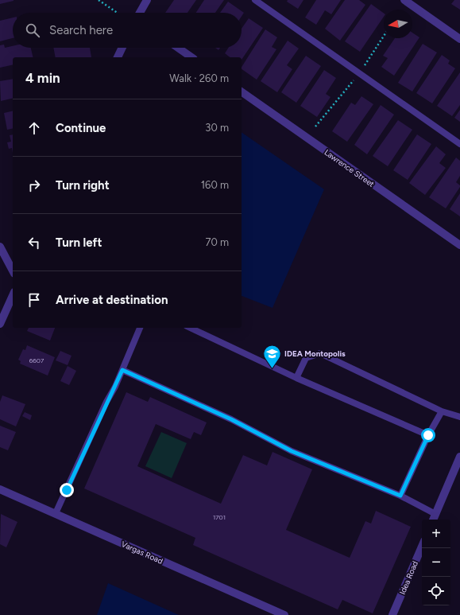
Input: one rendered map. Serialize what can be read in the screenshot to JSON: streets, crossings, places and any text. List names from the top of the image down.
{
  "streets": {
    "street": ["Lawrence Street", "Vargas Road", "Idea Road"]
  },
  "places": {
    "school or university": ["IDEA Montopolis"]
  },
  "house_numbers": ["6607", "1701"],
  "north": "left",
  "page": {
    "search": "Search here",
    "heading": ["4 min", "Walk · 260 m"],
    "list": [
      ["Continue", "30 m"],
      ["Turn right", "160 m"],
      ["Turn left", "70 m"],
      "Arrive at destination"
    ],
    "map_buttons": ["+", "−"]
  }
}
